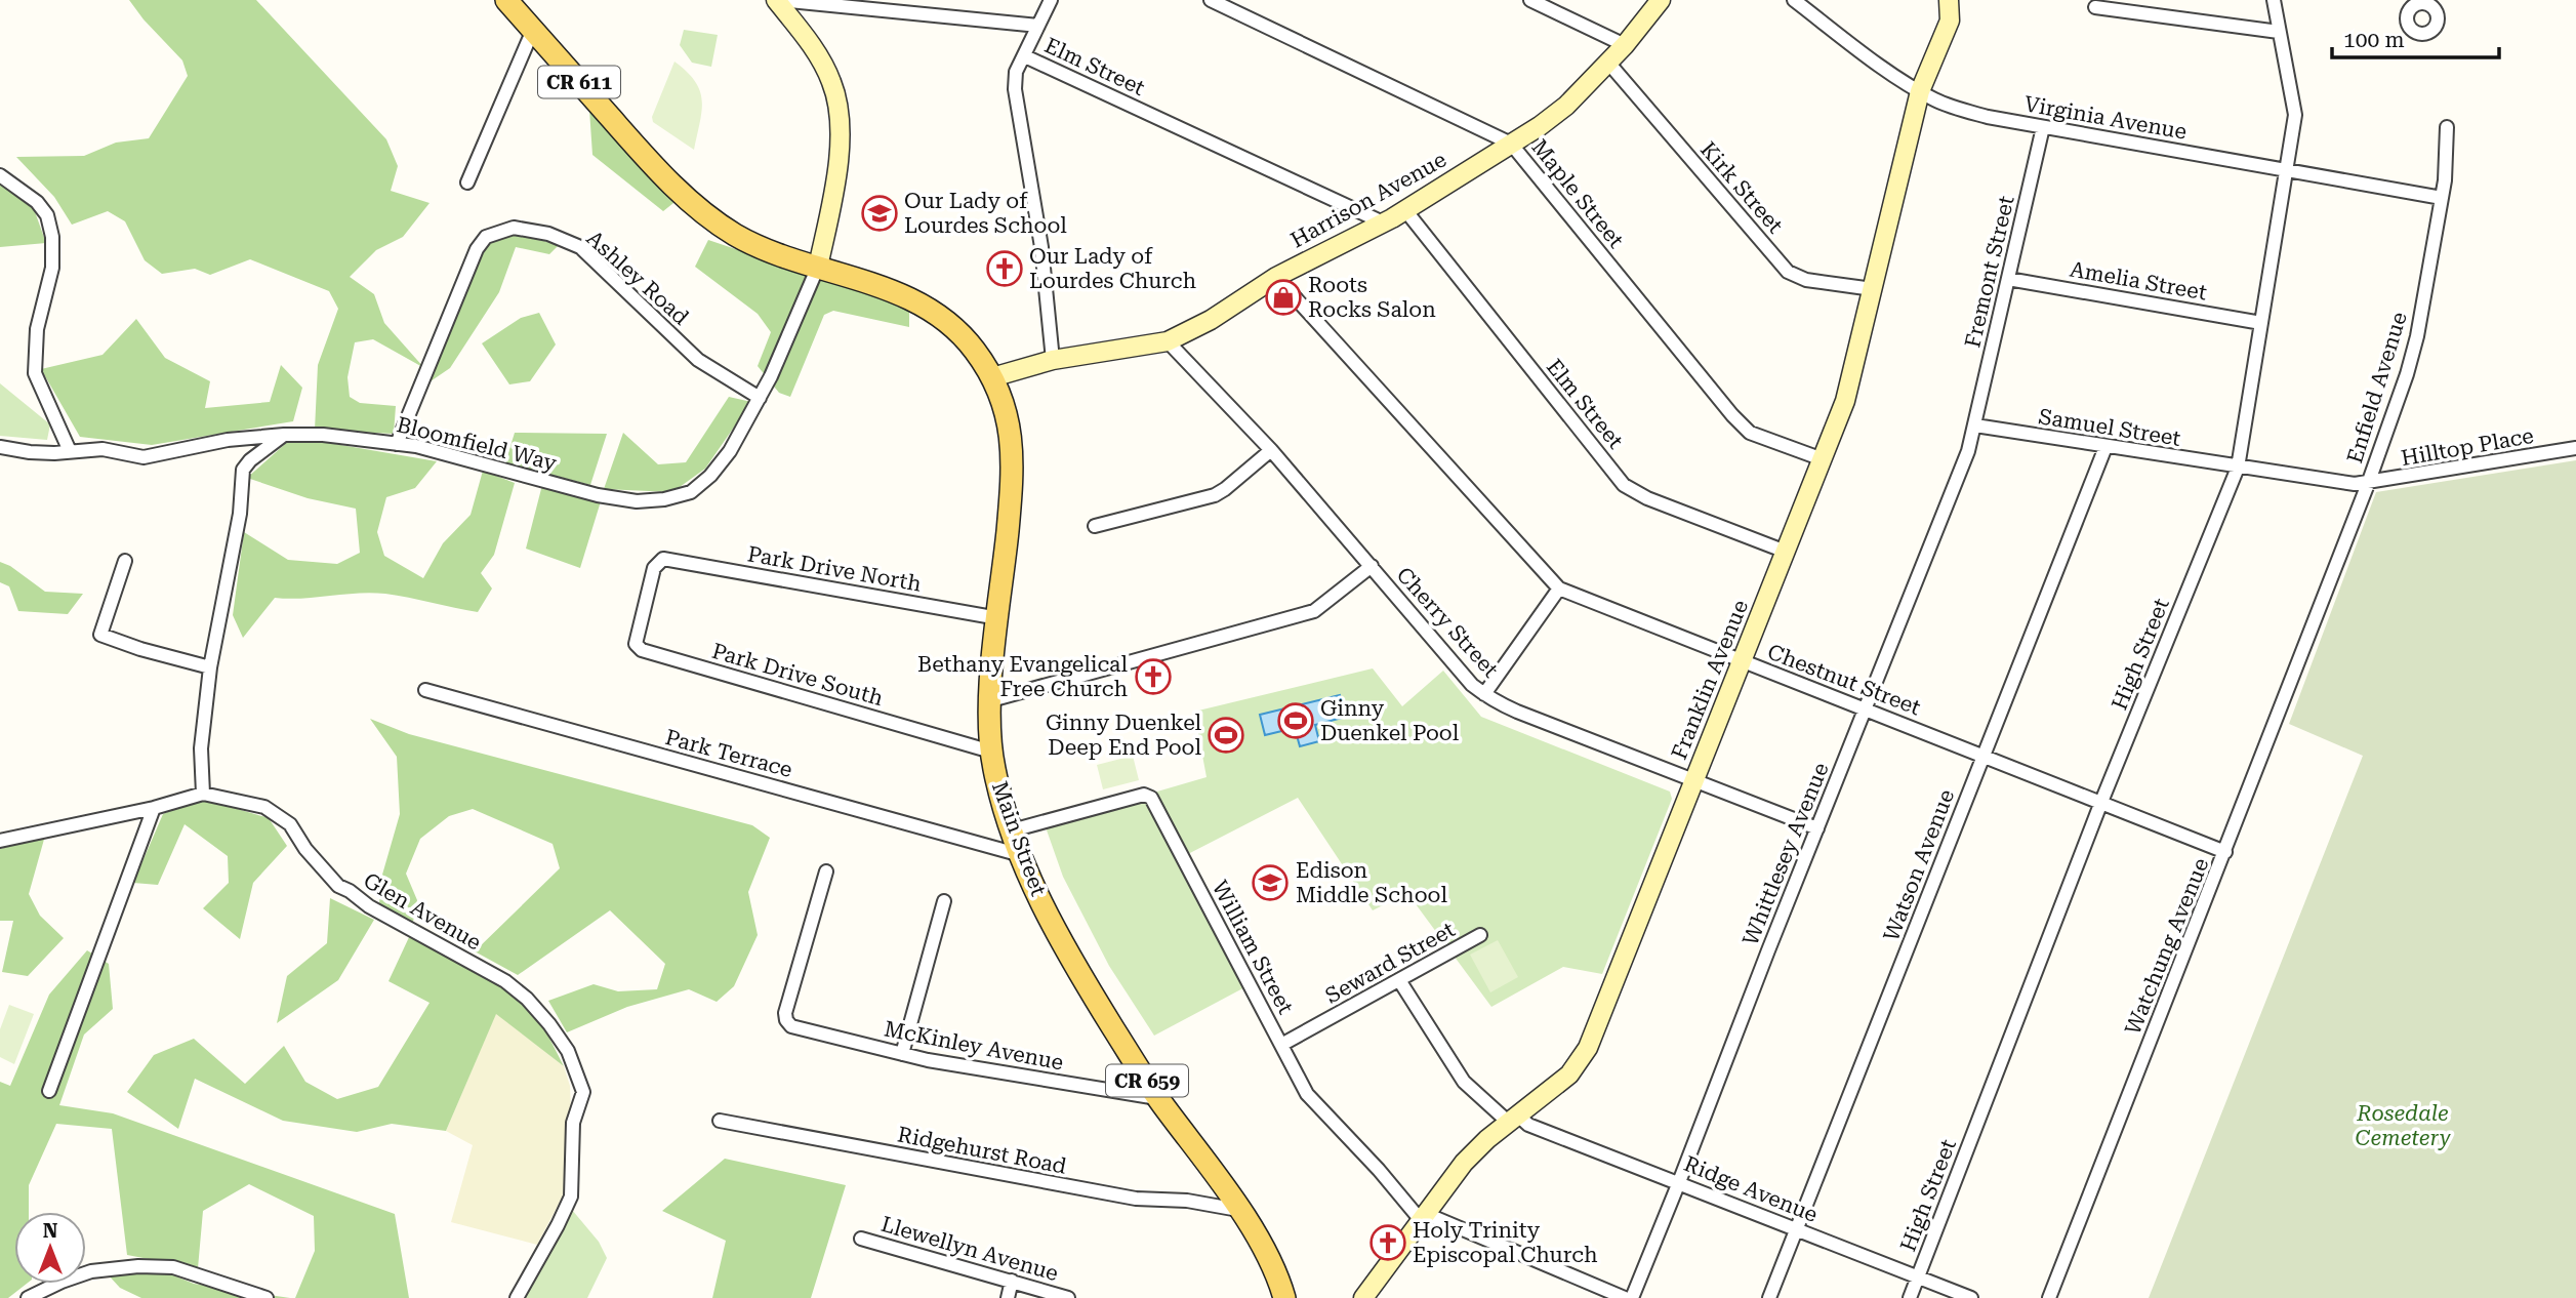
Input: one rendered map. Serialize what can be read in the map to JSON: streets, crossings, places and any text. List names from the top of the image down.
{
  "streets": {
    "main road": ["CR 611", "Main Street", "CR 659"],
    "street": [
      "Elm Street",
      "Virginia Avenue",
      "Kirk Street",
      "Maple Street",
      "Harrison Avenue",
      "Fremont Street",
      "Ashley Road",
      "Amelia Street",
      "Enfield Avenue",
      "Samuel Street",
      "Bloomfield Way",
      "Hilltop Place",
      "Park Drive North",
      "Cherry Street",
      "High Street",
      "Park Drive South",
      "Franklin Avenue",
      "Chestnut Street",
      "Park Terrace",
      "Whittlesey Avenue",
      "Watson Avenue",
      "Glen Avenue",
      "Watchung Avenue",
      "William Street",
      "Seward Street",
      "McKinley Avenue",
      "Ridgehurst Road",
      "Ridge Avenue",
      "Llewellyn Avenue"
    ]
  },
  "crossings": [
    ["Elm Street", "Harrison Avenue"],
    ["Elm Street", "Franklin Avenue"],
    ["CR 611", "Bloomfield Way"],
    ["CR 611", "Main Street"],
    ["Virginia Avenue", "Fremont Street"],
    ["Virginia Avenue", "Enfield Avenue"],
    ["Virginia Avenue", "High Street"],
    ["Virginia Avenue", "Franklin Avenue"],
    ["Kirk Street", "Harrison Avenue"],
    ["Kirk Street", "Franklin Avenue"],
    ["Maple Street", "Harrison Avenue"],
    ["Maple Street", "Franklin Avenue"],
    ["Harrison Avenue", "Cherry Street"],
    ["Harrison Avenue", "Chestnut Street"],
    ["Fremont Street", "Amelia Street"],
    ["Fremont Street", "Samuel Street"],
    ["Fremont Street", "Whittlesey Avenue"],
    ["Ashley Road", "Bloomfield Way"],
    ["Amelia Street", "High Street"],
    ["Enfield Avenue", "Hilltop Place"],
    ["Enfield Avenue", "Watchung Avenue"],
    ["Samuel Street", "Hilltop Place"],
    ["Samuel Street", "High Street"],
    ["Samuel Street", "Whittlesey Avenue"],
    ["Samuel Street", "Watson Avenue"],
    ["Hilltop Place", "High Street"],
    ["Park Drive North", "Park Drive South"],
    ["Park Drive North", "Main Street"],
    ["Cherry Street", "Franklin Avenue"],
    ["Cherry Street", "Whittlesey Avenue"],
    ["High Street", "Chestnut Street"],
    ["High Street", "Ridge Avenue"],
    ["Park Drive South", "Main Street"],
    ["Franklin Avenue", "Chestnut Street"],
    ["Franklin Avenue", "William Street"],
    ["Franklin Avenue", "Ridge Avenue"],
    ["Chestnut Street", "Whittlesey Avenue"],
    ["Chestnut Street", "Watson Avenue"],
    ["Chestnut Street", "Watchung Avenue"],
    ["Park Terrace", "Main Street"],
    ["Main Street", "William Street"],
    ["Main Street", "McKinley Avenue"],
    ["Main Street", "Ridgehurst Road"],
    ["Whittlesey Avenue", "Ridge Avenue"],
    ["Watson Avenue", "Ridge Avenue"],
    ["William Street", "Seward Street"],
    ["Seward Street", "Ridge Avenue"]
  ],
  "parks": ["Rosedale Cemetery"],
  "places": {
    "school or university": ["Our Lady of Lourdes School", "Edison Middle School"],
    "church": ["Our Lady of Lourdes Church", "Bethany Evangelical Free Church", "Holy Trinity Episcopal Church"],
    "shop": ["Roots Rocks Salon"],
    "sports": ["Ginny Duenkel Pool", "Ginny Duenkel Deep End Pool"]
  },
  "scale_bar": "100 m",
  "north": "top"
}
